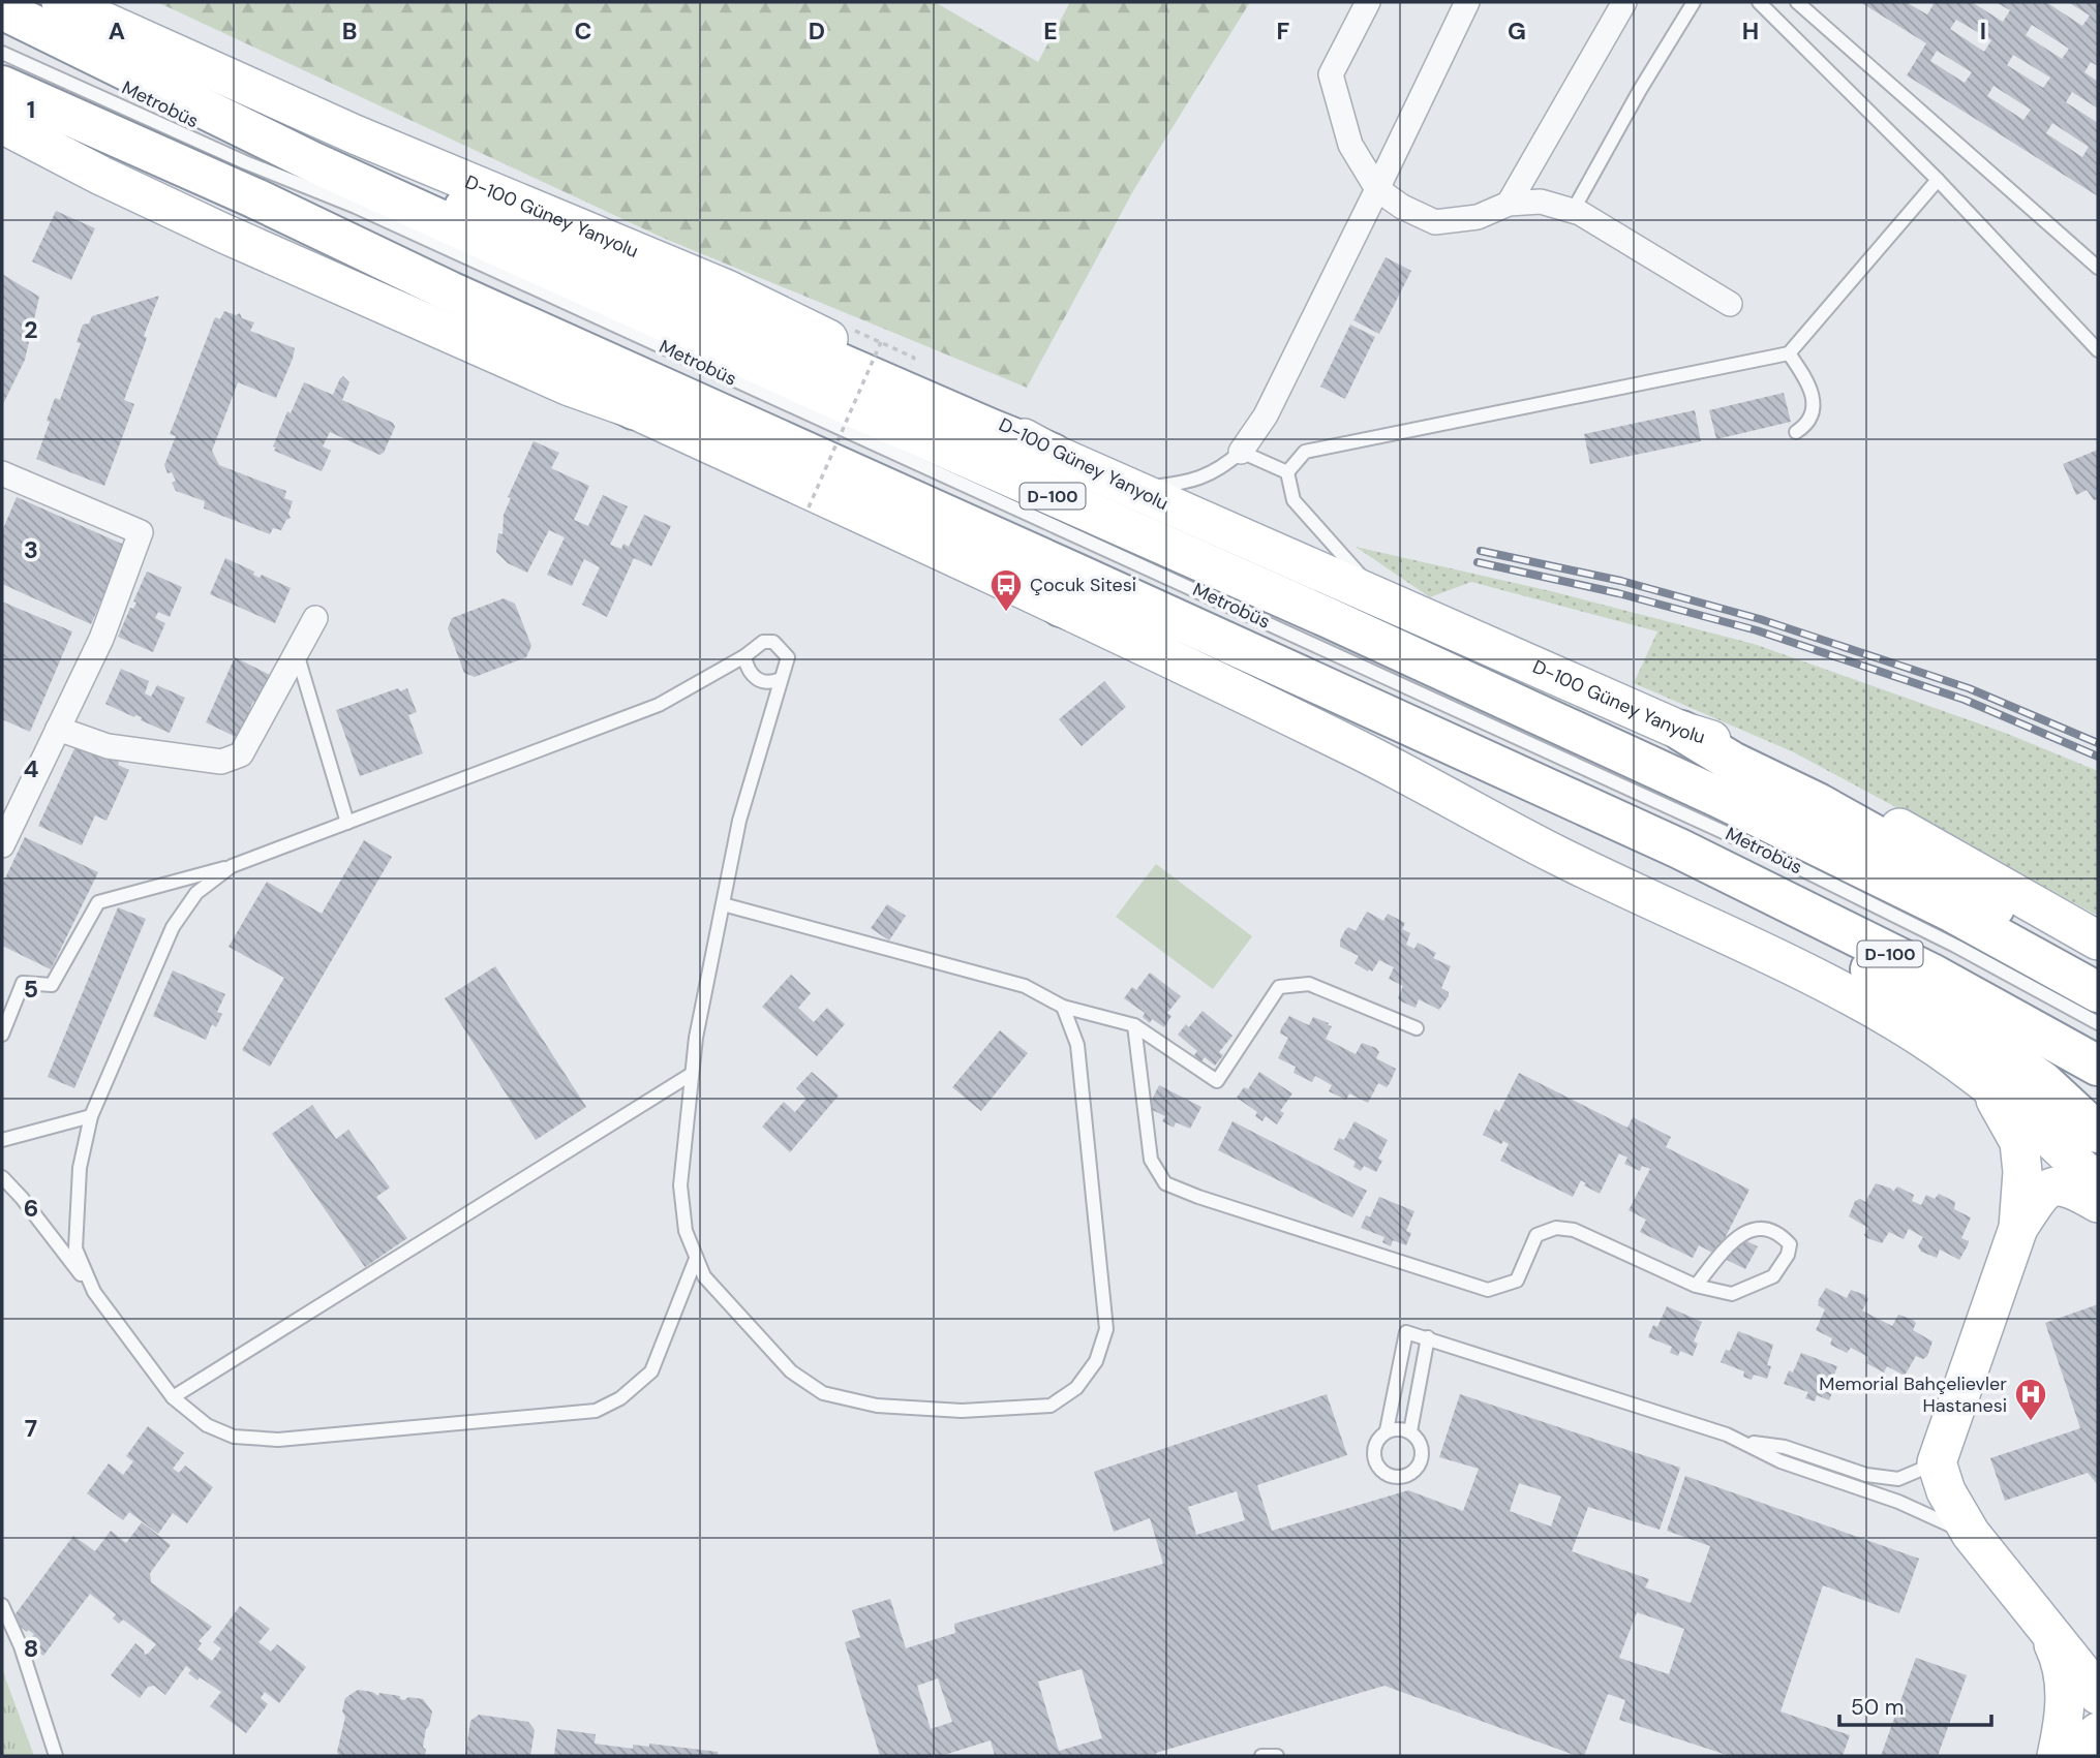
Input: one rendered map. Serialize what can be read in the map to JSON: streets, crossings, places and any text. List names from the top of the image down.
{
  "streets": {
    "highway": ["D-100"],
    "main road": ["D-100 Güney Yanyolu"],
    "lane": ["Metrobüs"]
  },
  "places": {
    "bus stop": ["Çocuk Sitesi"],
    "hospital": ["Memorial Bahçelievler Hastanesi"]
  },
  "scale_bar": "50 m",
  "grid": {
    "columns": [
      "A",
      "B",
      "C",
      "D",
      "E",
      "F",
      "G",
      "H",
      "I"
    ],
    "rows": [
      "1",
      "2",
      "3",
      "4",
      "5",
      "6",
      "7",
      "8"
    ]
  }
}
